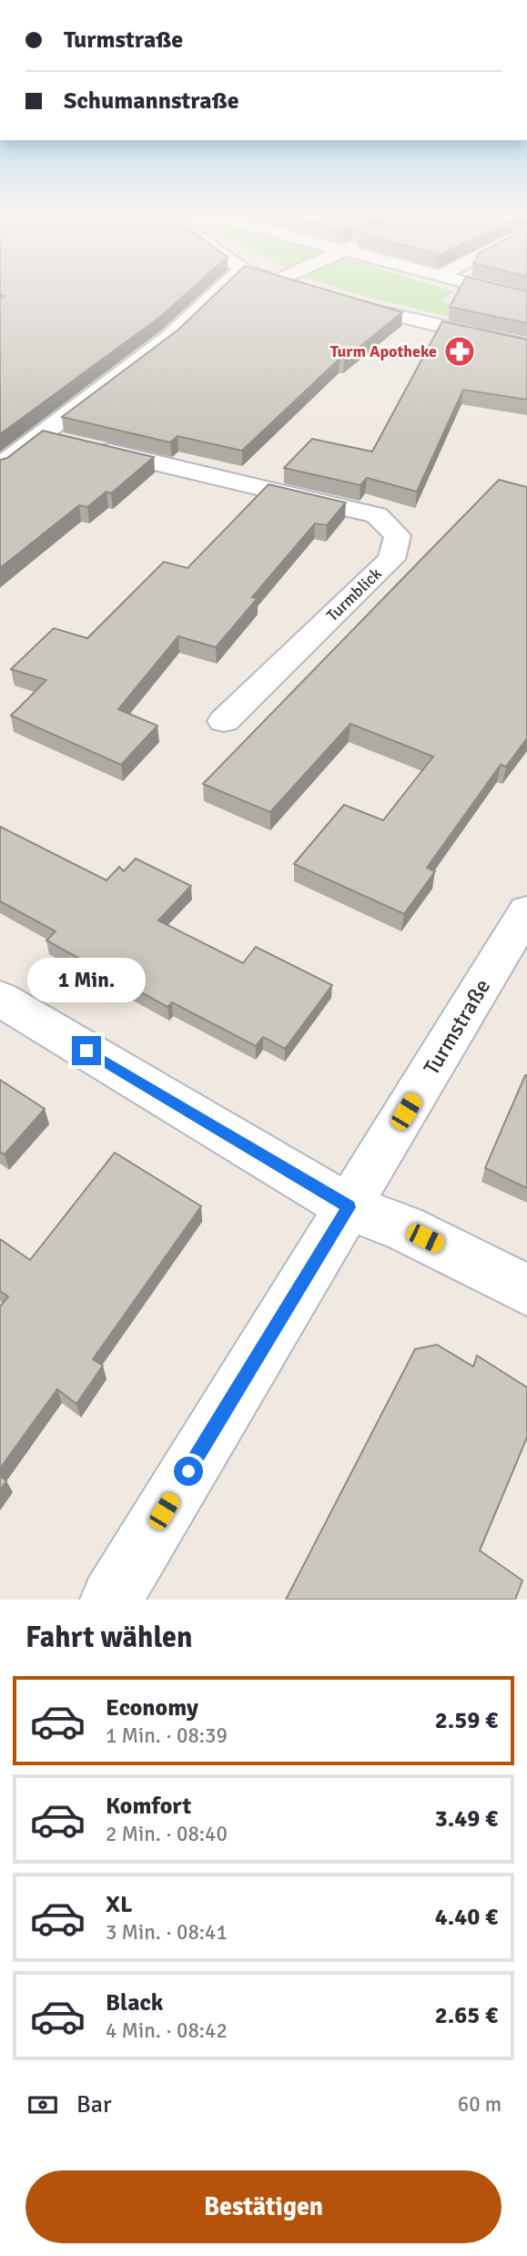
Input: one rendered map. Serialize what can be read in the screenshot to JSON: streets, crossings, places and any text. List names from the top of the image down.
{
  "streets": {
    "street": ["Turmblick", "Turmstraße"]
  },
  "places": {
    "pharmacy": ["Turm Apotheke"]
  },
  "page": {
    "banner": ["Turmstraße", "Schumannstraße"],
    "bubble": "1 Min.",
    "heading": "Fahrt wählen",
    "list": [
      {
        "name": "Economy",
        "note": "1 Min. · 08:39",
        "value": "2.59 €"
      },
      {
        "name": "Komfort",
        "note": "2 Min. · 08:40",
        "value": "3.49 €"
      },
      {
        "name": "XL",
        "note": "3 Min. · 08:41",
        "value": "4.40 €"
      },
      {
        "name": "Black",
        "note": "4 Min. · 08:42",
        "value": "2.65 €"
      }
    ],
    "pay": ["Bar", "60 m"],
    "buttons": "Bestätigen"
  }
}
